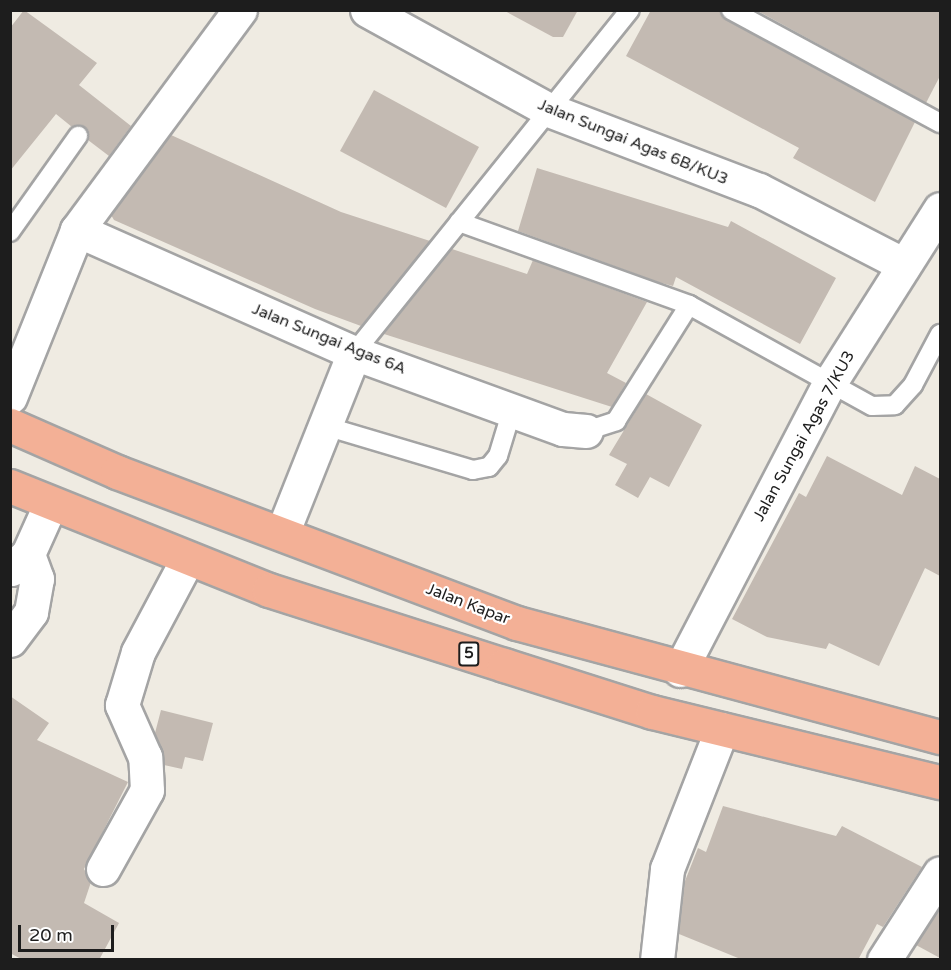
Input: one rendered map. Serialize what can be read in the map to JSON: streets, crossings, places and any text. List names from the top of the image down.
{
  "streets": {
    "highway": ["Jalan Kapar", "5"],
    "street": ["Jalan Sungai Agas 6B/KU3", "Jalan Sungai Agas 6A", "Jalan Sungai Agas 7/KU3"]
  },
  "crossings": [
    ["Jalan Sungai Agas 6B/KU3", "Jalan Sungai Agas 7/KU3"],
    ["Jalan Sungai Agas 7/KU3", "Jalan Kapar"]
  ],
  "scale_bar": "20 m"
}
